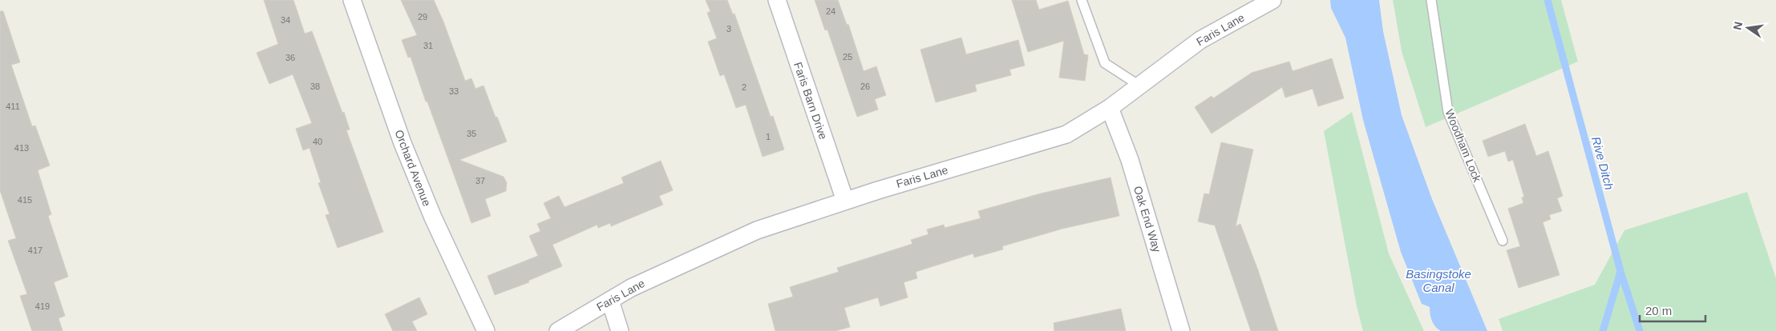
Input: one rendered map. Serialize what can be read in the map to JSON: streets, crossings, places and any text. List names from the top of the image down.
{
  "streets": {
    "street": [
      "Faris Lane",
      "Faris Barn Drive",
      "Orchard Avenue",
      "Oak End Way"
    ],
    "lane": ["Woodham Lock"]
  },
  "crossings": [
    ["Faris Lane", "Faris Barn Drive"],
    ["Faris Lane", "Oak End Way"]
  ],
  "water": ["Rive Ditch", "Basingstoke Canal"],
  "house_numbers": [
    "24",
    "29",
    "34",
    "3",
    "31",
    "25",
    "36",
    "38",
    "26",
    "2",
    "33",
    "411",
    "35",
    "1",
    "40",
    "413",
    "37",
    "415",
    "417",
    "419"
  ],
  "scale_bar": "20 m",
  "north": "left"
}
